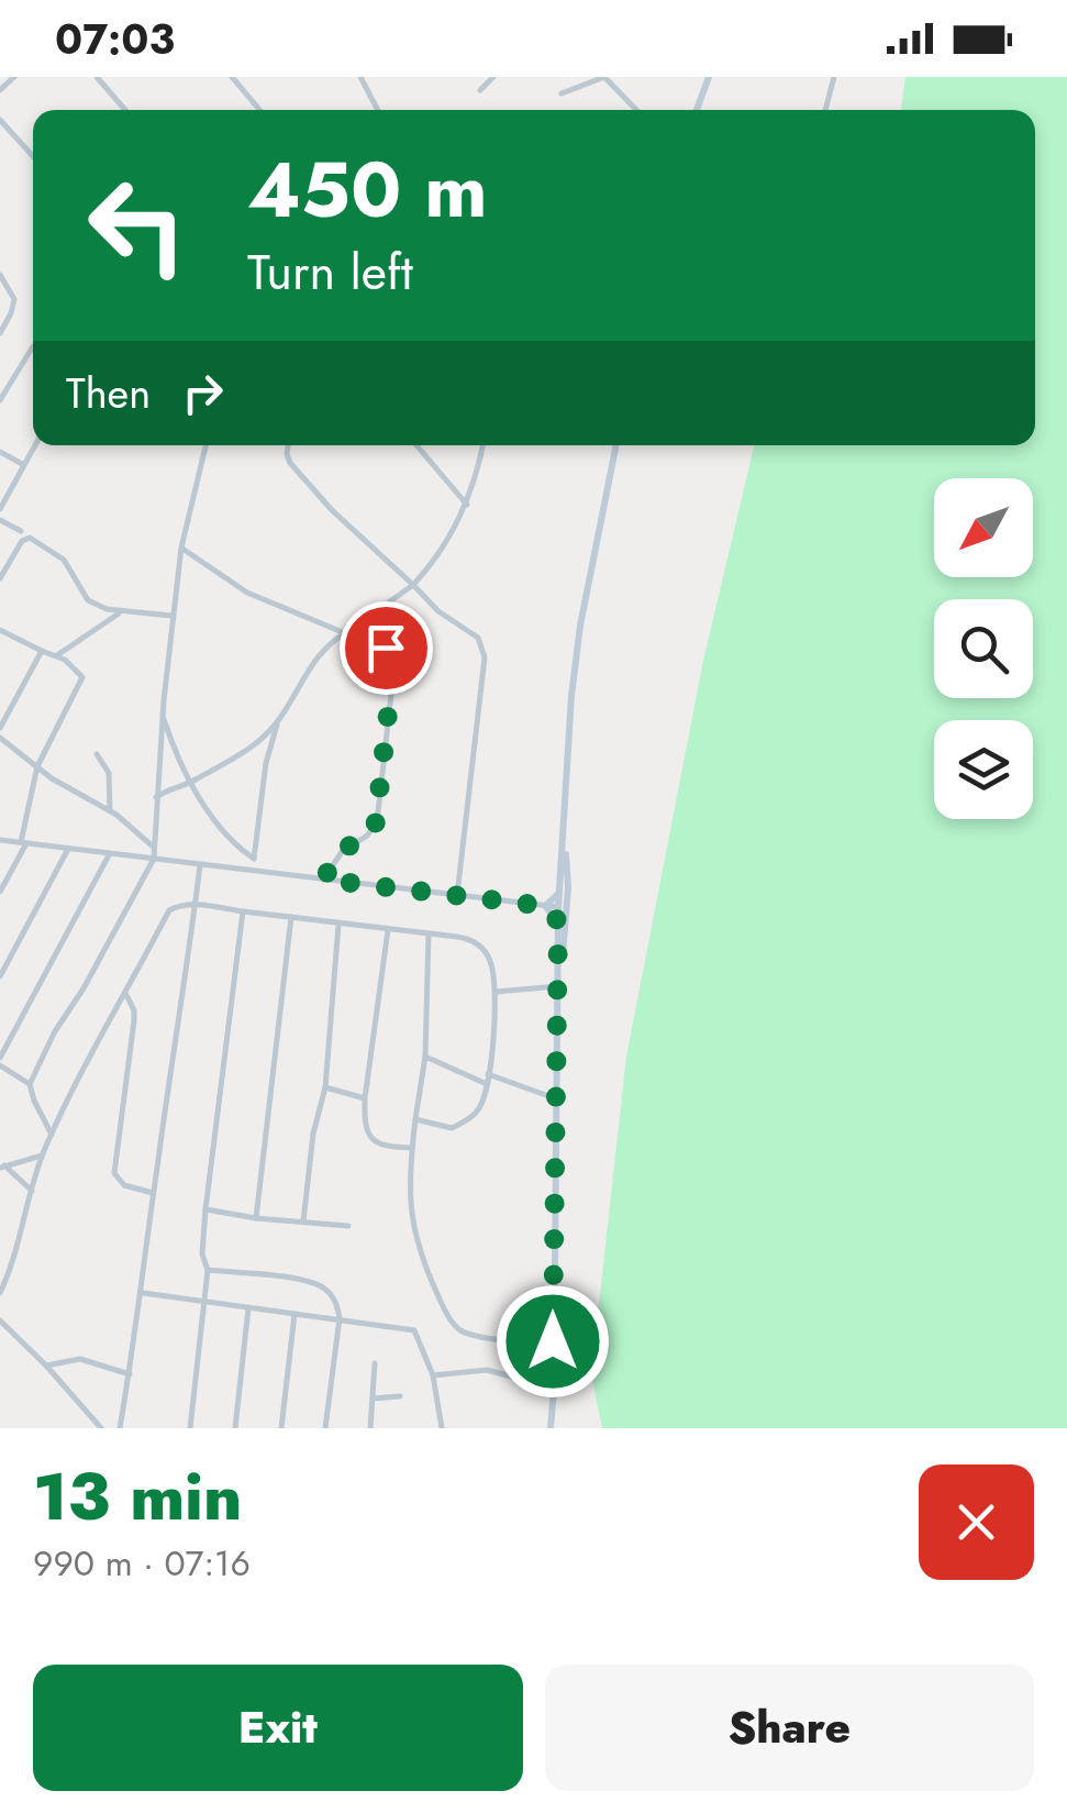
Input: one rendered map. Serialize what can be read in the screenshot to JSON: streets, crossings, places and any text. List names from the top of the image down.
{
  "north": "bottom left",
  "page": {
    "status": "07:03",
    "turn": ["450 m", "Turn left"],
    "then": "Then",
    "heading": ["13 min", "990 m · 07:16"],
    "buttons": ["Exit", "Share"]
  }
}
